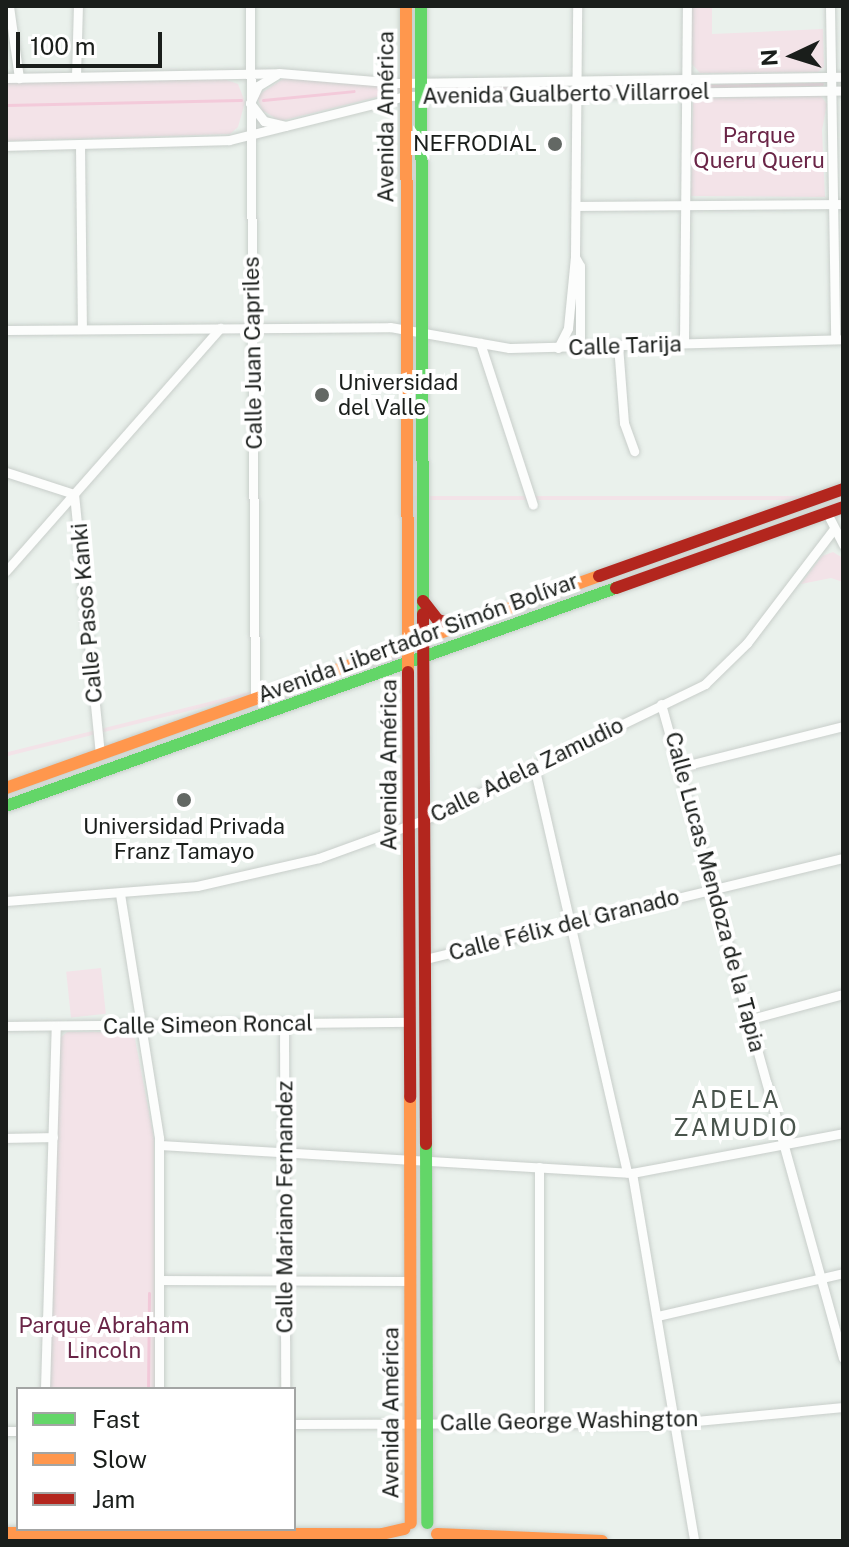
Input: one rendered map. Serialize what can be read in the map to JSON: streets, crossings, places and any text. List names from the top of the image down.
{
  "streets": {
    "main road": ["Avenida América", "Avenida Libertador Simón Bolívar"],
    "street": [
      "Avenida Gualberto Villarroel",
      "Calle Tarija",
      "Calle Juan Capriles",
      "Calle Pasos Kanki",
      "Calle Adela Zamudio",
      "Calle Lucas Mendoza de la Tapia",
      "Calle Félix del Granado",
      "Calle Simeon Roncal",
      "Calle Mariano Fernandez",
      "Calle George Washington"
    ]
  },
  "crossings": [
    ["Avenida Gualberto Villarroel", "Avenida América"],
    ["Avenida Gualberto Villarroel", "Calle Juan Capriles"],
    ["Avenida América", "Calle Tarija"],
    ["Avenida América", "Avenida Libertador Simón Bolívar"],
    ["Avenida América", "Calle Adela Zamudio"],
    ["Avenida América", "Calle Félix del Granado"],
    ["Avenida América", "Calle Simeon Roncal"],
    ["Avenida América", "Calle George Washington"],
    ["Calle Tarija", "Calle Juan Capriles"],
    ["Calle Juan Capriles", "Avenida Libertador Simón Bolívar"],
    ["Calle Pasos Kanki", "Avenida Libertador Simón Bolívar"],
    ["Calle Adela Zamudio", "Calle Lucas Mendoza de la Tapia"],
    ["Calle Lucas Mendoza de la Tapia", "Calle Félix del Granado"],
    ["Calle Simeon Roncal", "Calle Mariano Fernandez"]
  ],
  "districts": ["ADELA ZAMUDIO"],
  "parks": ["Parque Queru Queru", "Parque Abraham Lincoln"],
  "places": ["NEFRODIAL", "Universidad del Valle", "Universidad Privada Franz Tamayo"],
  "legend": ["Fast", "Slow", "Jam"],
  "scale_bar": "100 m",
  "north": "left"
}
